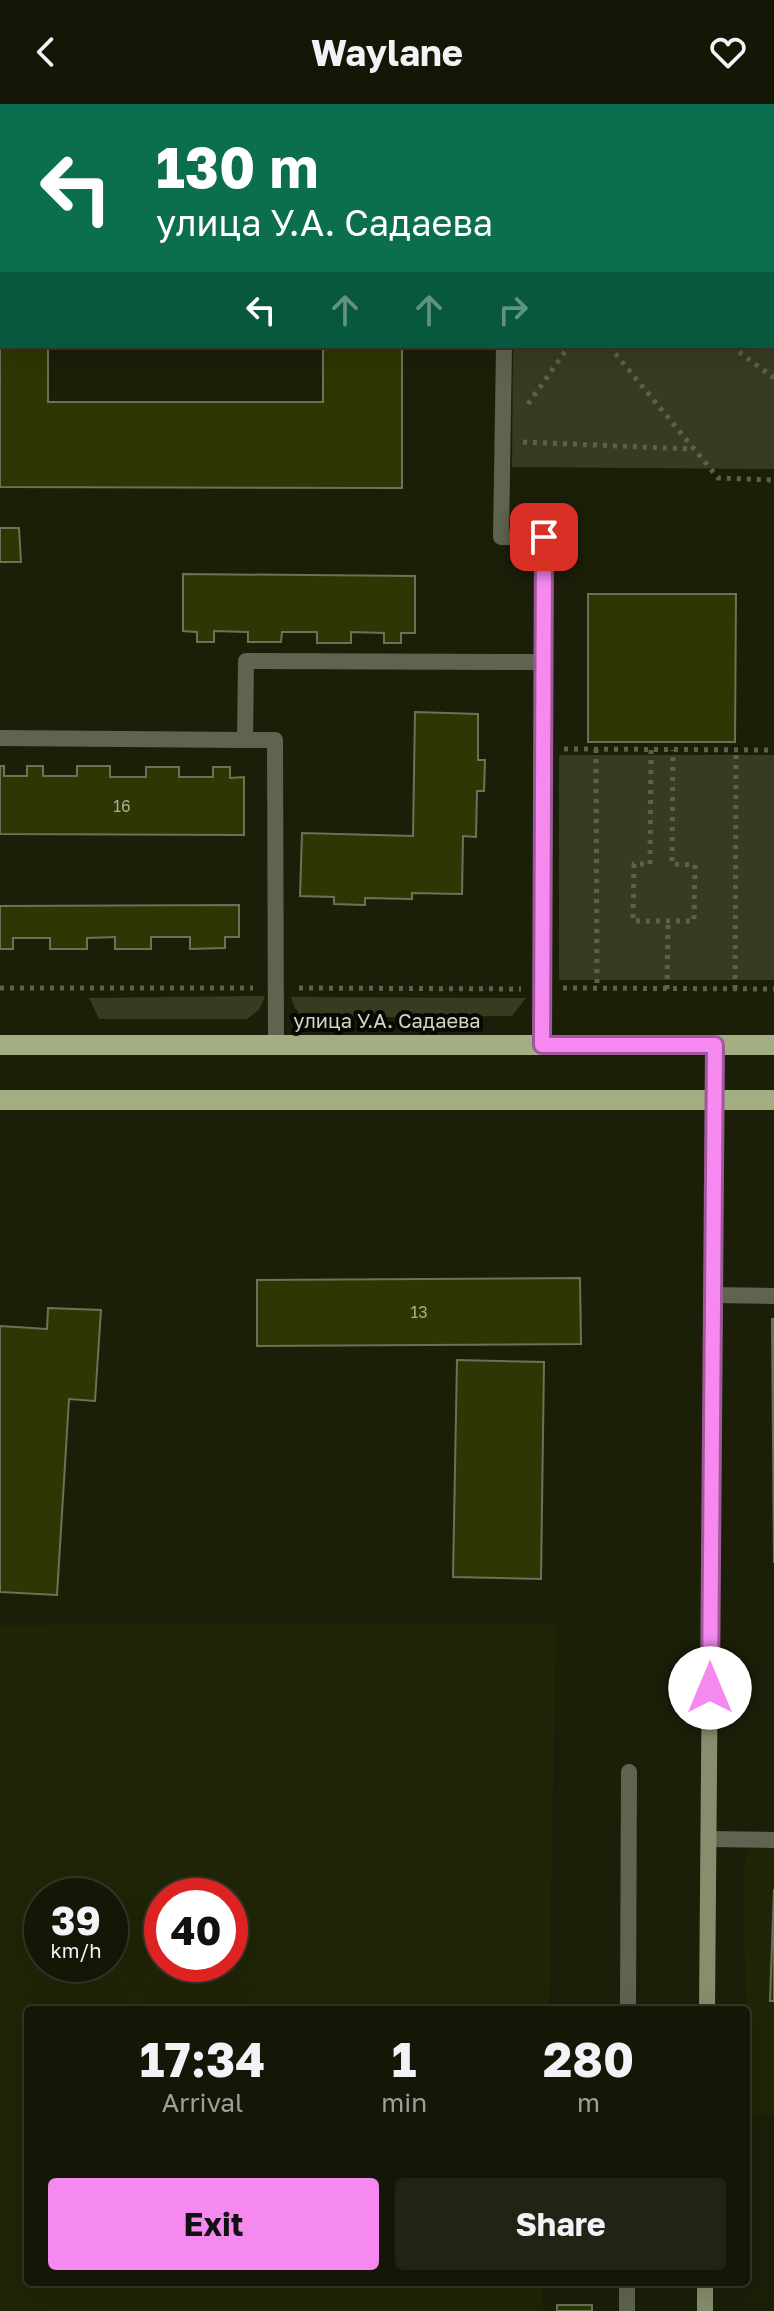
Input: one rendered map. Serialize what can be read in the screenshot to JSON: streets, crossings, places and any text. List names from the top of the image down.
{
  "streets": {
    "main road": ["улица У.А. Садаева"]
  },
  "house_numbers": ["16", "13"],
  "page": {
    "header": "Waylane",
    "turn": ["130 m", "улица У.А. Садаева"],
    "speed": "39 km/h",
    "limit": "40",
    "eta": [
      "17:34",
      "Arrival",
      "1",
      "min",
      "280",
      "m"
    ],
    "buttons": ["Exit", "Share"]
  }
}
